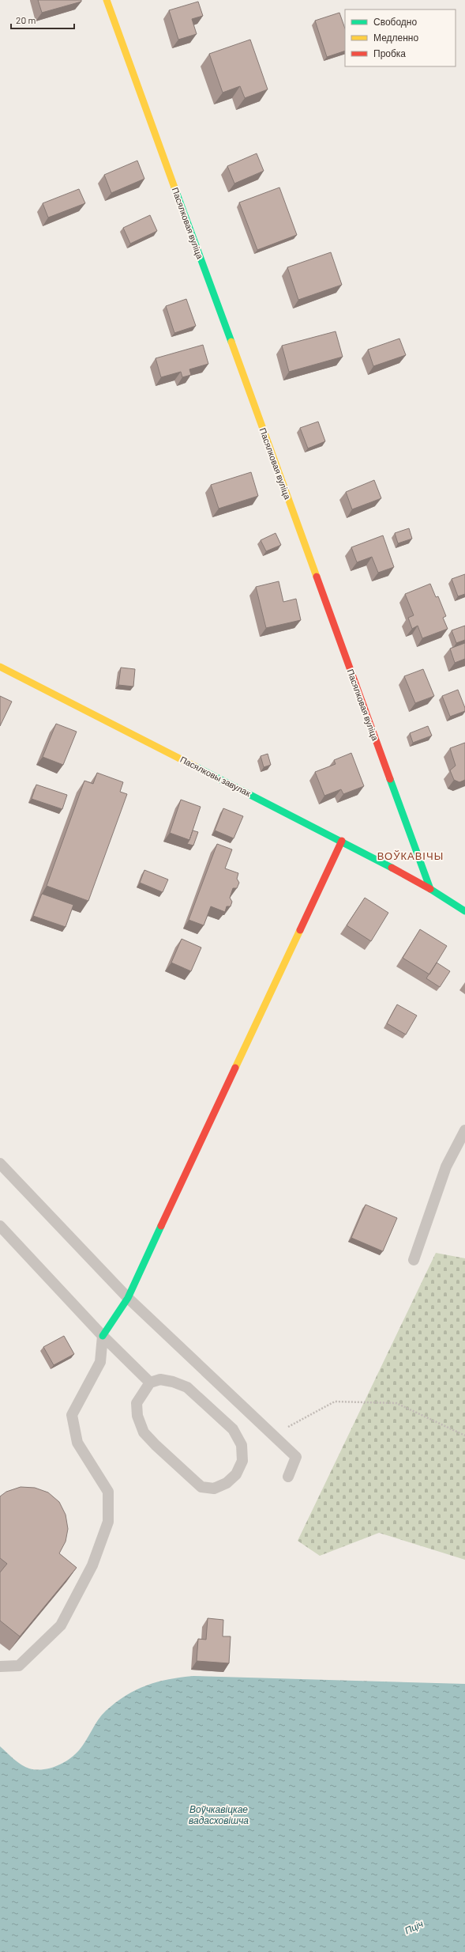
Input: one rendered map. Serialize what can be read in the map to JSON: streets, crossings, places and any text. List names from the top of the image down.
{
  "streets": {
    "street": ["Пасялковая вуліца", "Пасялковы завулак"]
  },
  "crossings": [
    ["Пасялковая вуліца", "Пасялковы завулак"]
  ],
  "districts": ["ВОЎКАВІЧЫ"],
  "water": ["Воўчкавіцкае вадасховішча", "Пціч"],
  "legend": ["Свободно", "Медленно", "Пробка"],
  "scale_bar": "20 m"
}
